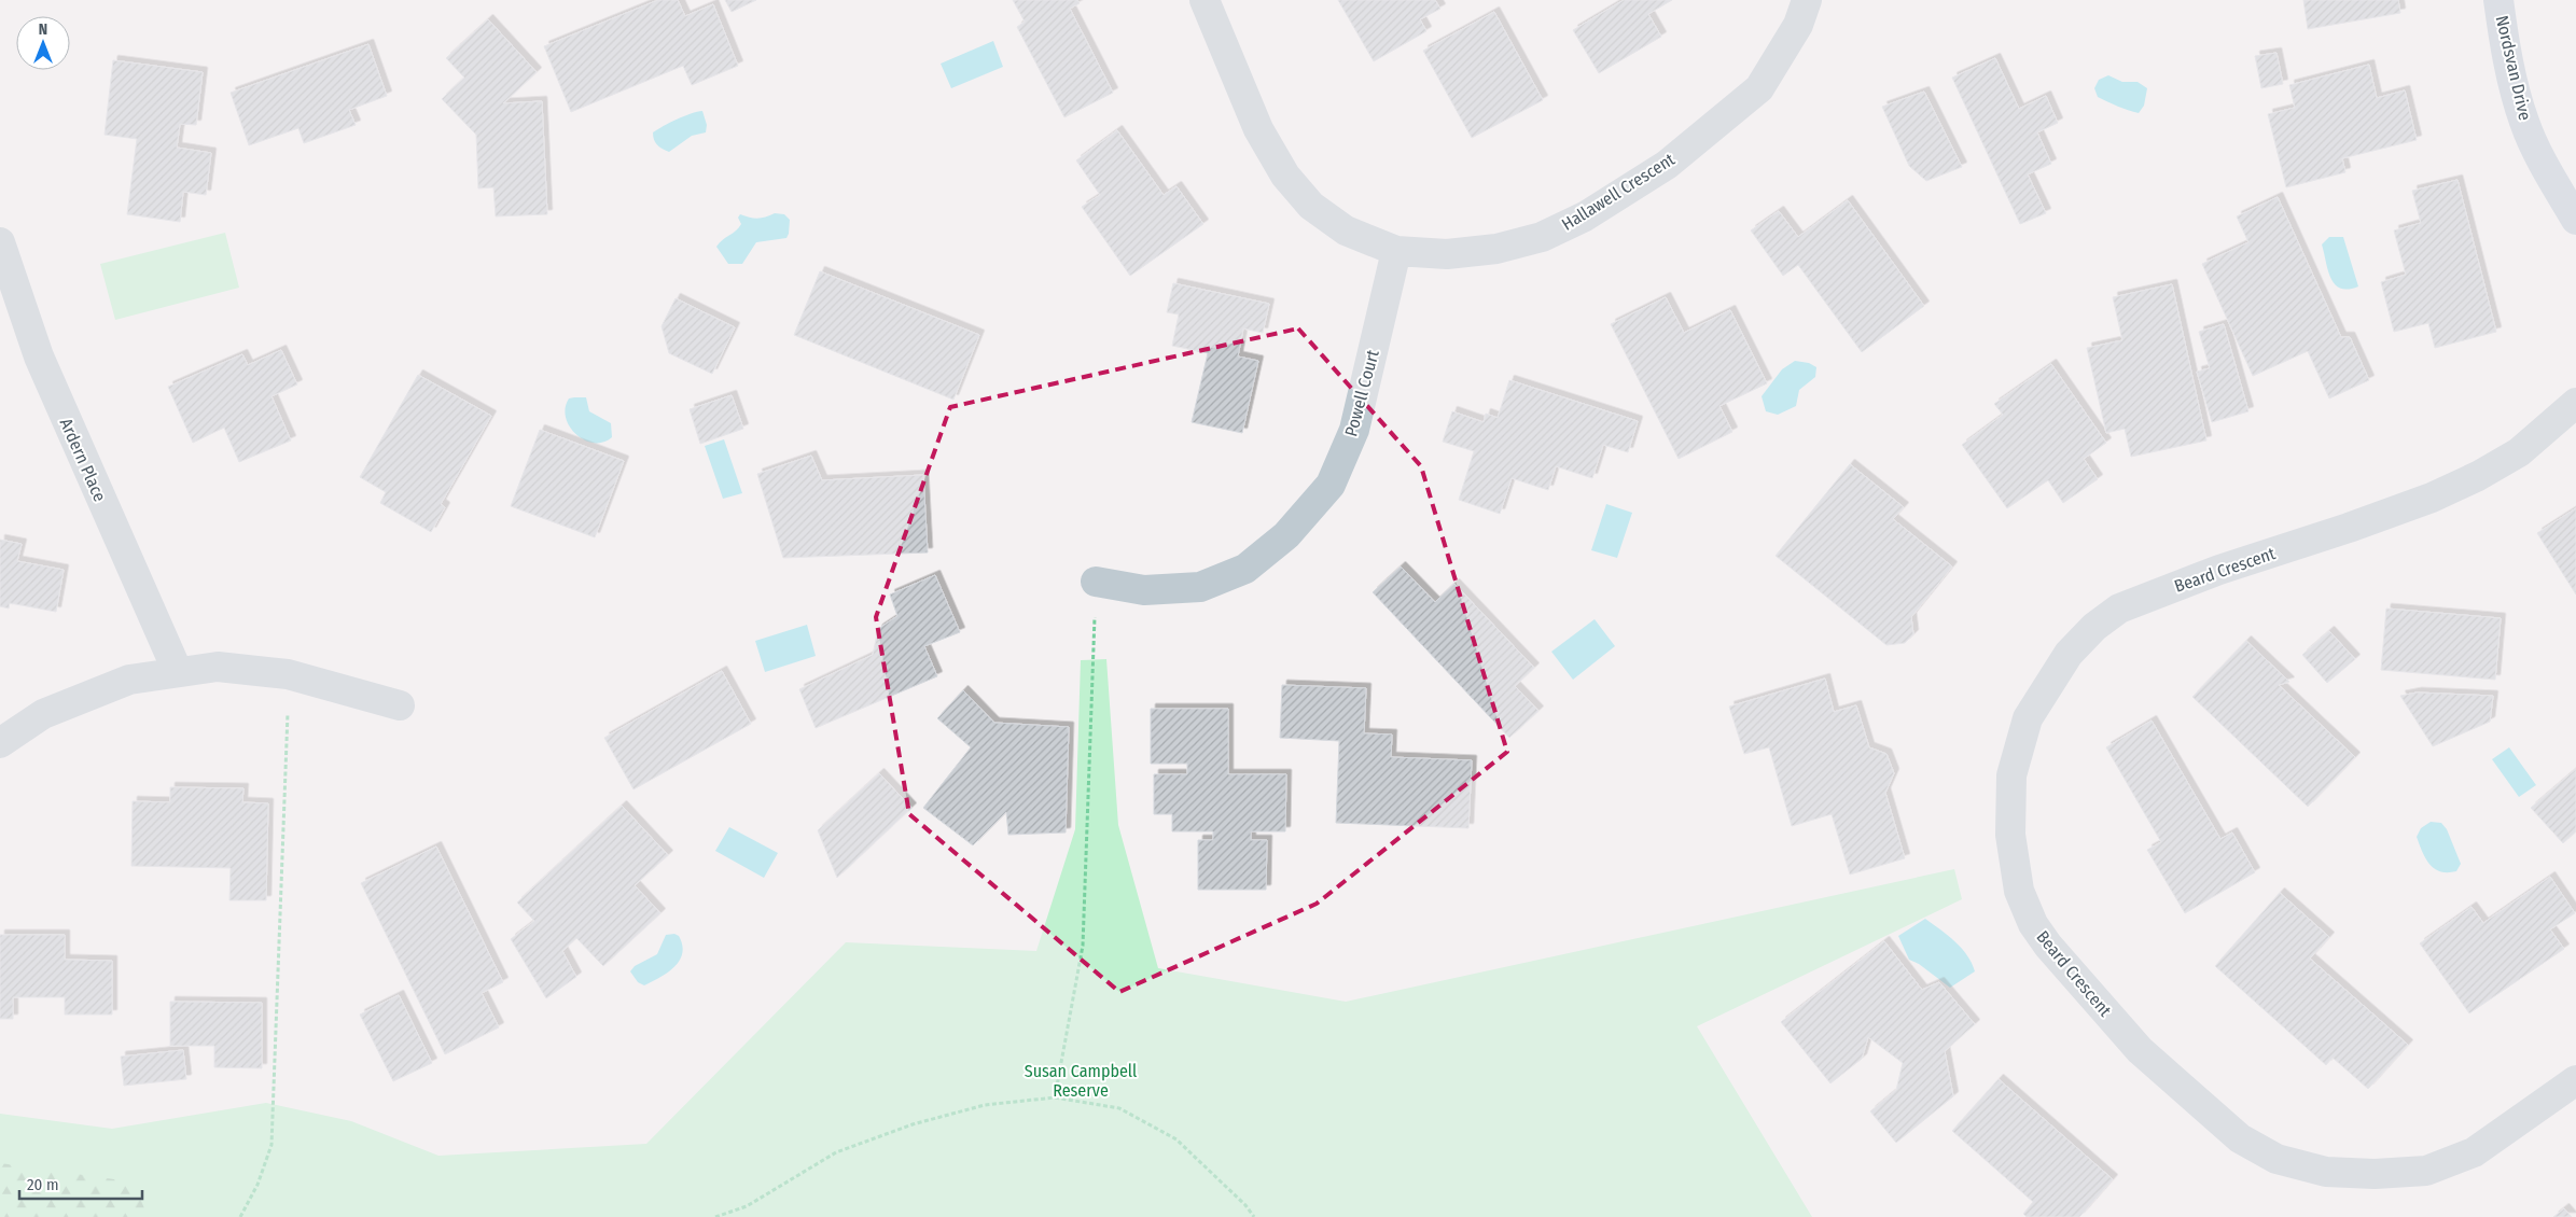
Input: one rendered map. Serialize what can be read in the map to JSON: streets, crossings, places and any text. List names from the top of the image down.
{
  "streets": {
    "street": [
      "Nordsvan Drive",
      "Hallawell Crescent",
      "Powell Court",
      "Ardern Place",
      "Beard Crescent"
    ]
  },
  "crossings": [
    ["Hallawell Crescent", "Powell Court"]
  ],
  "parks": ["Susan Campbell Reserve"],
  "scale_bar": "20 m",
  "north": "top"
}
